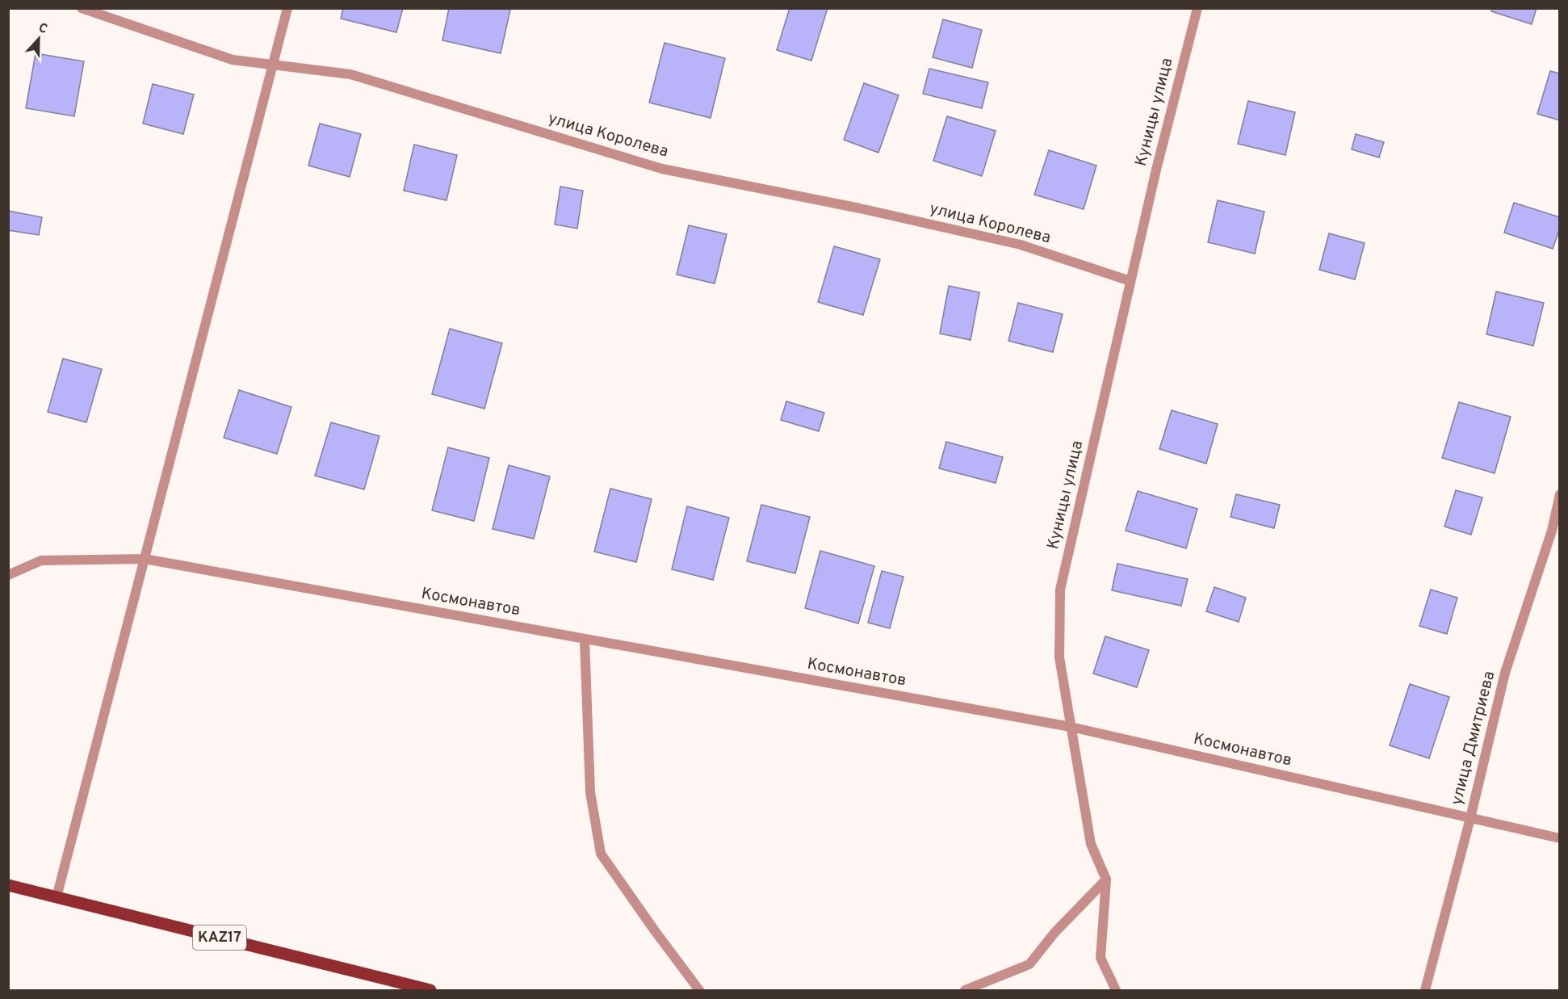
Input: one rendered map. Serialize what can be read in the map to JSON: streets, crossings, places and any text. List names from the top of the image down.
{
  "streets": {
    "main road": ["KAZ17"],
    "street": [
      "Куницы улица",
      "улица Королева",
      "Космонавтов",
      "улица Дмитриева"
    ]
  },
  "crossings": [
    ["Куницы улица", "улица Королева"],
    ["Куницы улица", "Космонавтов"],
    ["Космонавтов", "улица Дмитриева"]
  ],
  "north": "top"
}
